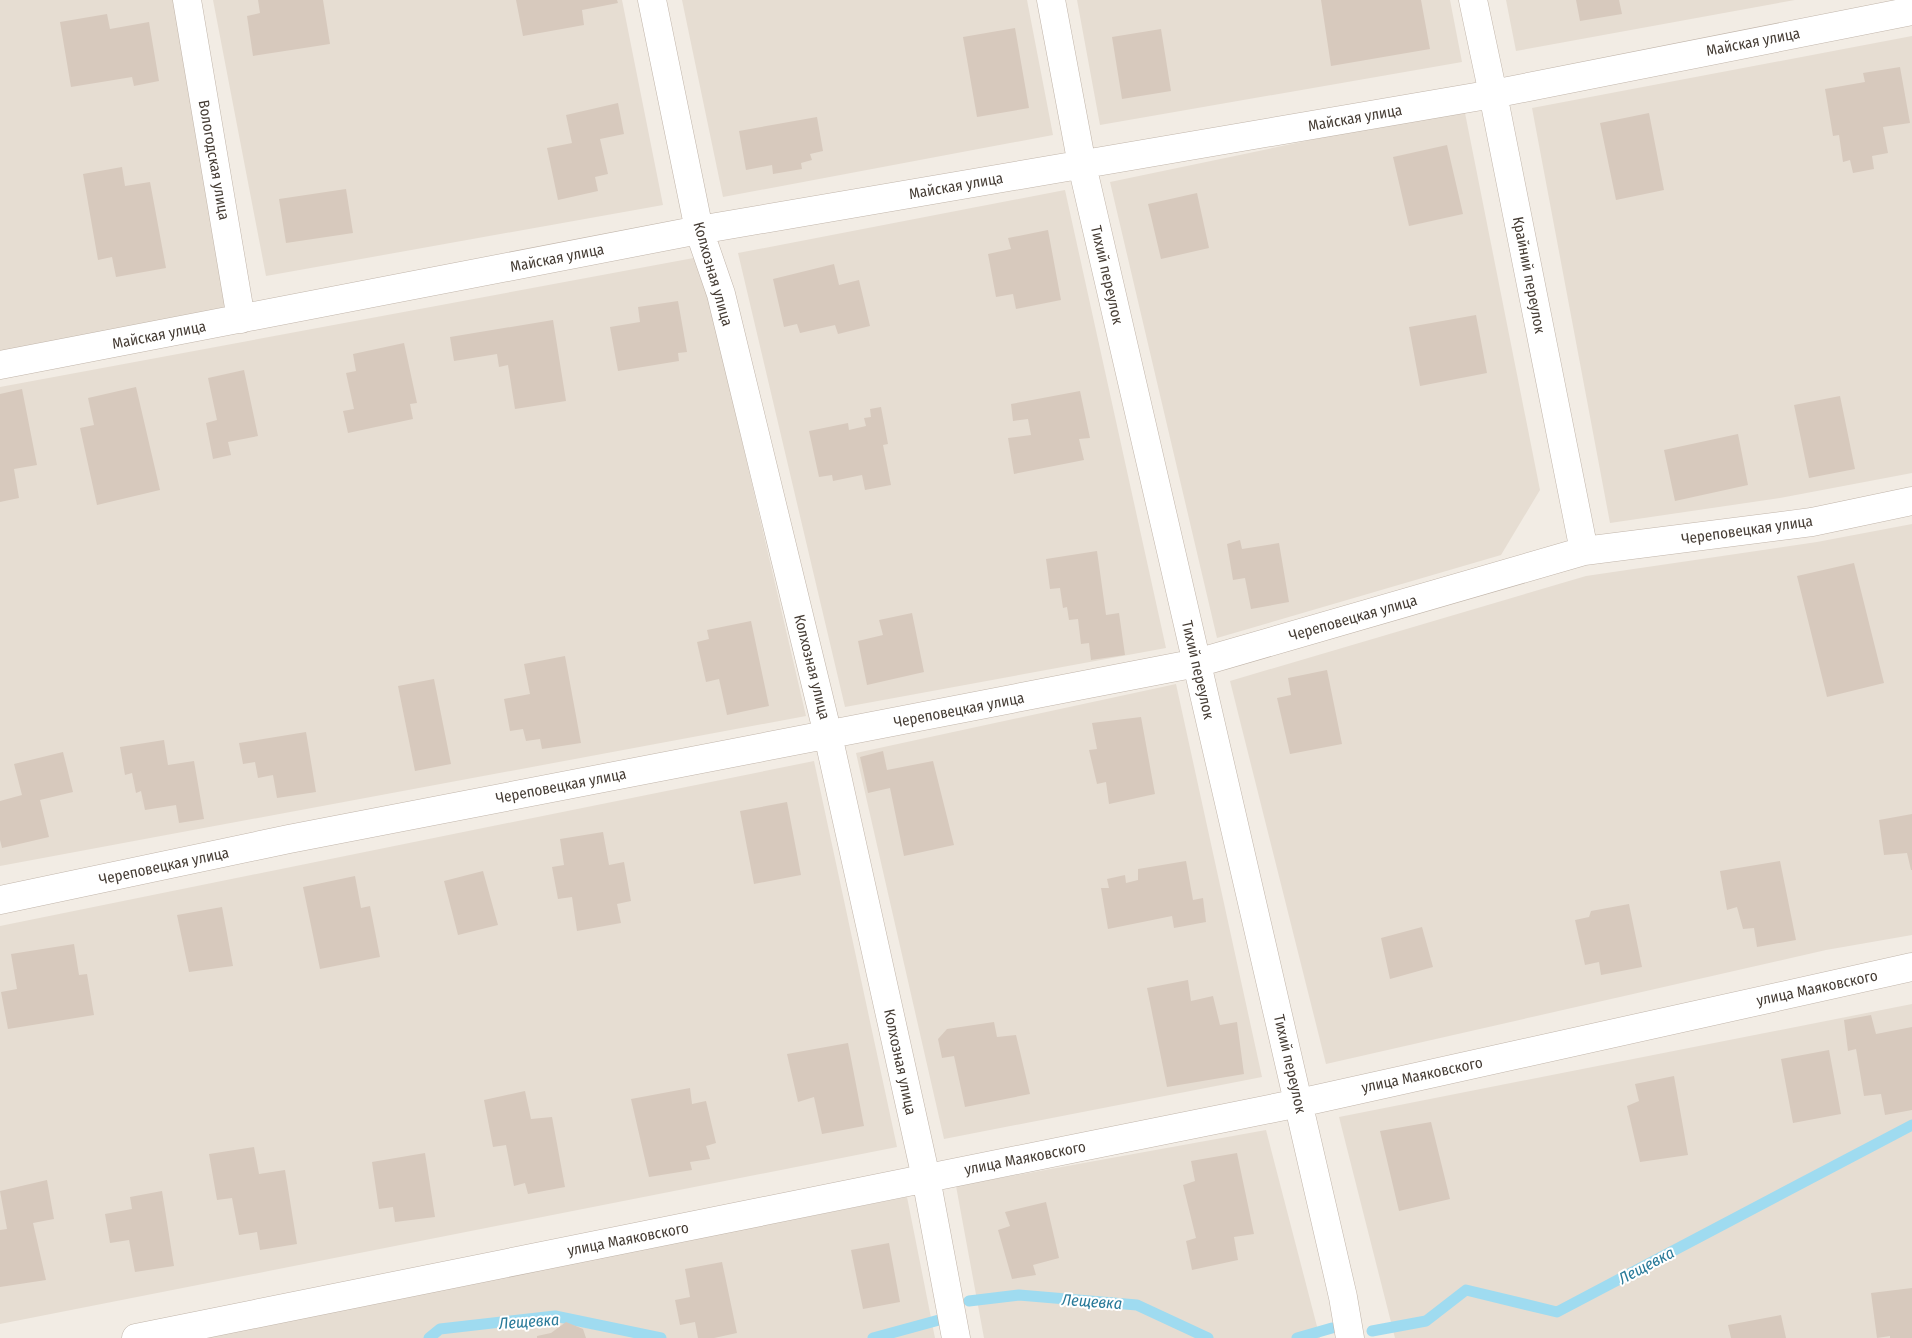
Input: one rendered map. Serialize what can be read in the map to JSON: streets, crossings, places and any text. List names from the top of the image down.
{
  "streets": {
    "street": [
      "Майская улица",
      "Вологодская улица",
      "Колхозная улица",
      "Тихий переулок",
      "Крайний переулок",
      "Череповецкая улица",
      "улица Маяковского"
    ]
  },
  "crossings": [
    ["Майская улица", "Вологодская улица"],
    ["Майская улица", "Колхозная улица"],
    ["Майская улица", "Тихий переулок"],
    ["Майская улица", "Крайний переулок"],
    ["Колхозная улица", "Череповецкая улица"],
    ["Колхозная улица", "улица Маяковского"],
    ["Тихий переулок", "Череповецкая улица"],
    ["Тихий переулок", "улица Маяковского"],
    ["Крайний переулок", "Череповецкая улица"]
  ],
  "water": ["Лещевка"]
}
